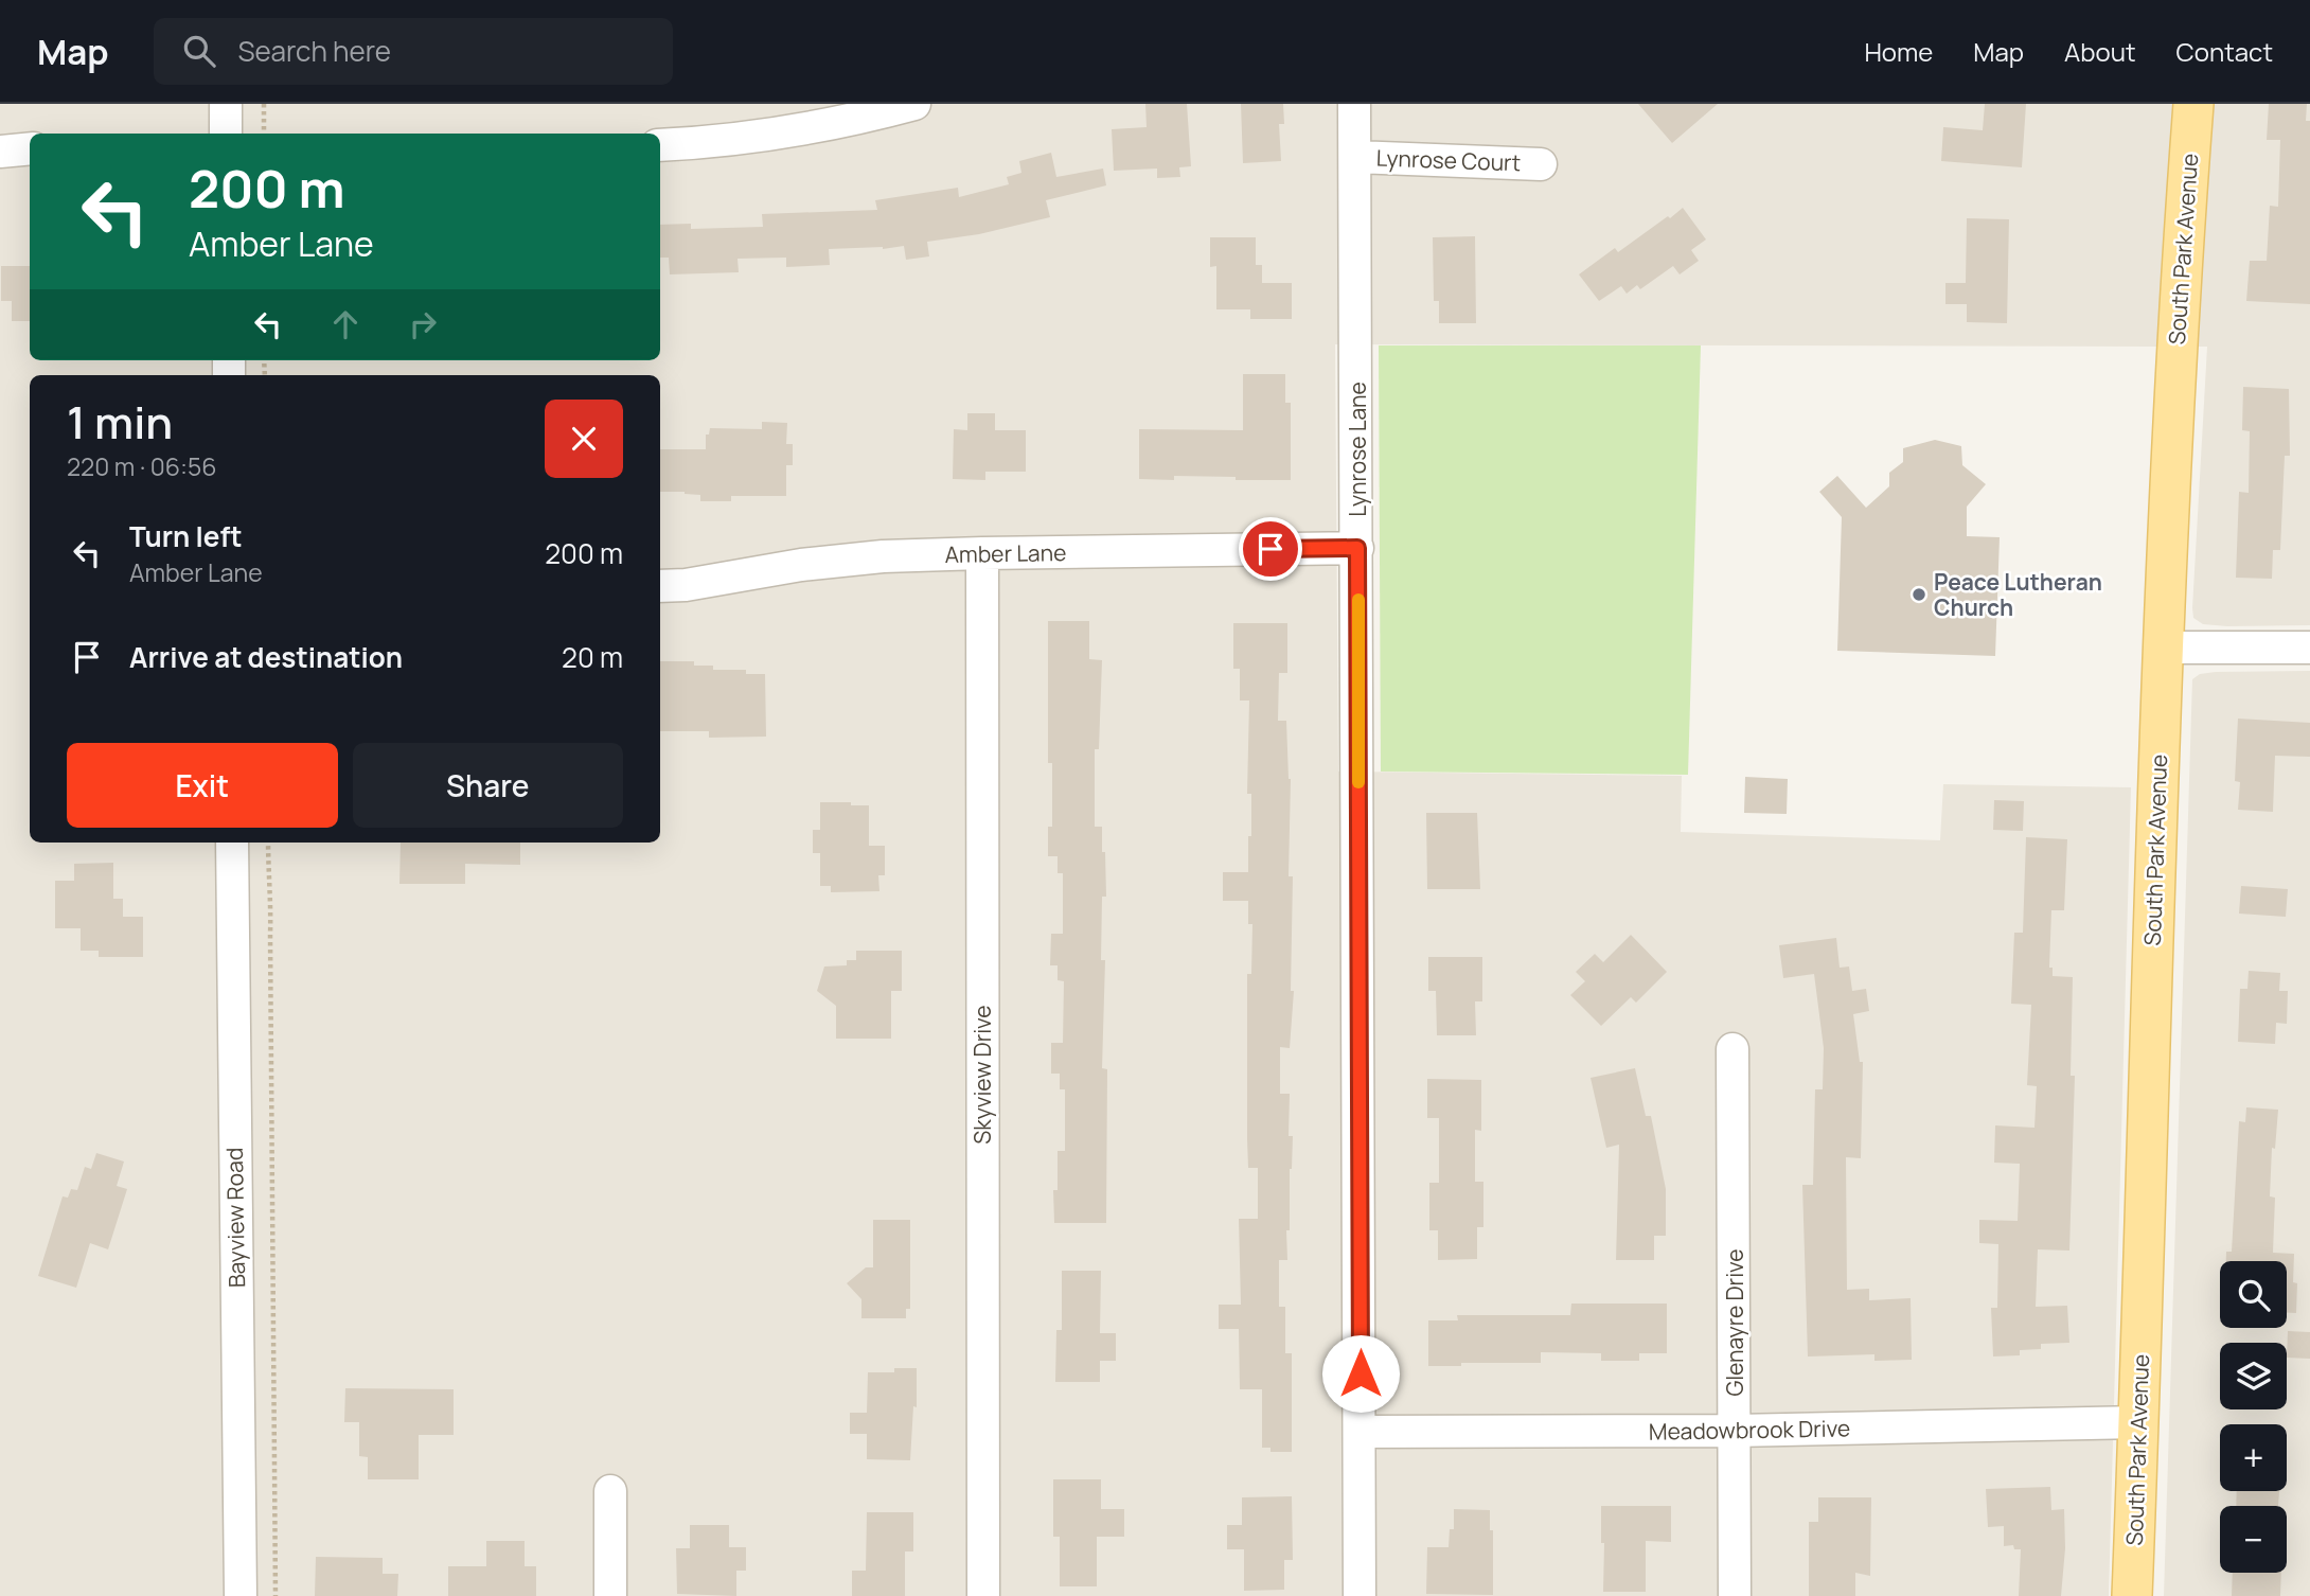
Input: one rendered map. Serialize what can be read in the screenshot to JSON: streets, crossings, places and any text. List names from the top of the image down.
{
  "streets": {
    "main road": ["South Park Avenue"],
    "street": [
      "Lynrose Court",
      "Lynrose Lane",
      "Amber Lane",
      "Skyview Drive",
      "Bayview Road",
      "Glenayre Drive",
      "Meadowbrook Drive"
    ]
  },
  "crossings": [
    ["Lynrose Court", "Lynrose Lane"],
    ["South Park Avenue", "Meadowbrook Drive"],
    ["Lynrose Lane", "Amber Lane"],
    ["Lynrose Lane", "Meadowbrook Drive"],
    ["Amber Lane", "Skyview Drive"],
    ["Glenayre Drive", "Meadowbrook Drive"]
  ],
  "places": ["Peace Lutheran Church"],
  "page": {
    "header": "Map",
    "search": "Search here",
    "nav": [
      "Home",
      "Map",
      "About",
      "Contact"
    ],
    "turn": ["200 m", "Amber Lane"],
    "heading": ["1 min", "220 m · 06:56"],
    "list": [
      {
        "name": "Turn left",
        "note": "Amber Lane",
        "value": "200 m"
      },
      {
        "name": "Arrive at destination",
        "value": "20 m"
      }
    ],
    "buttons": ["Exit", "Share"],
    "map_buttons": ["+", "−"]
  }
}
